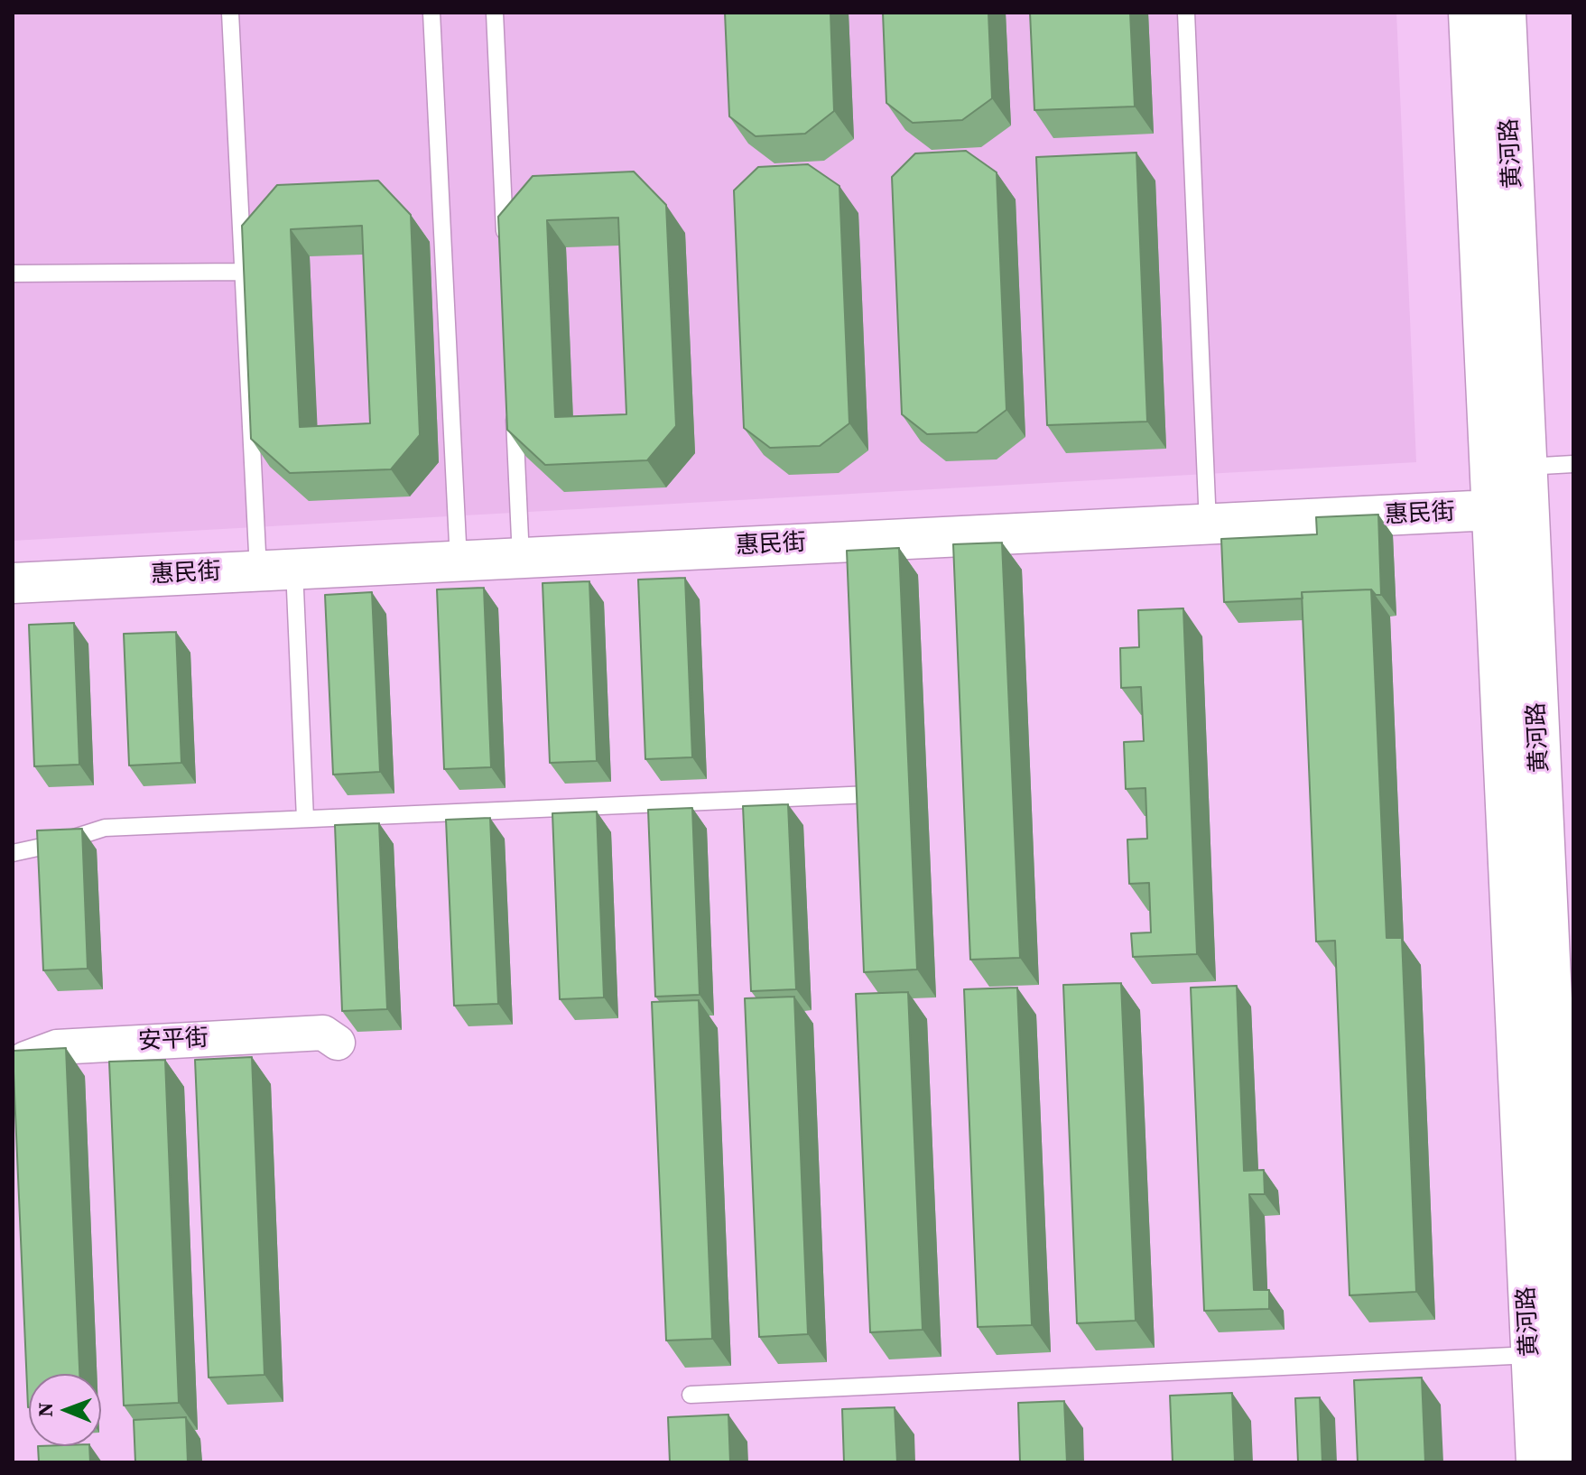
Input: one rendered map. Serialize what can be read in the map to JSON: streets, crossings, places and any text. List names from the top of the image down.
{
  "streets": {
    "main road": ["黄河路", "惠民街"],
    "street": ["安平街"]
  },
  "crossings": [
    ["黄河路", "惠民街"]
  ],
  "north": "left"
}
